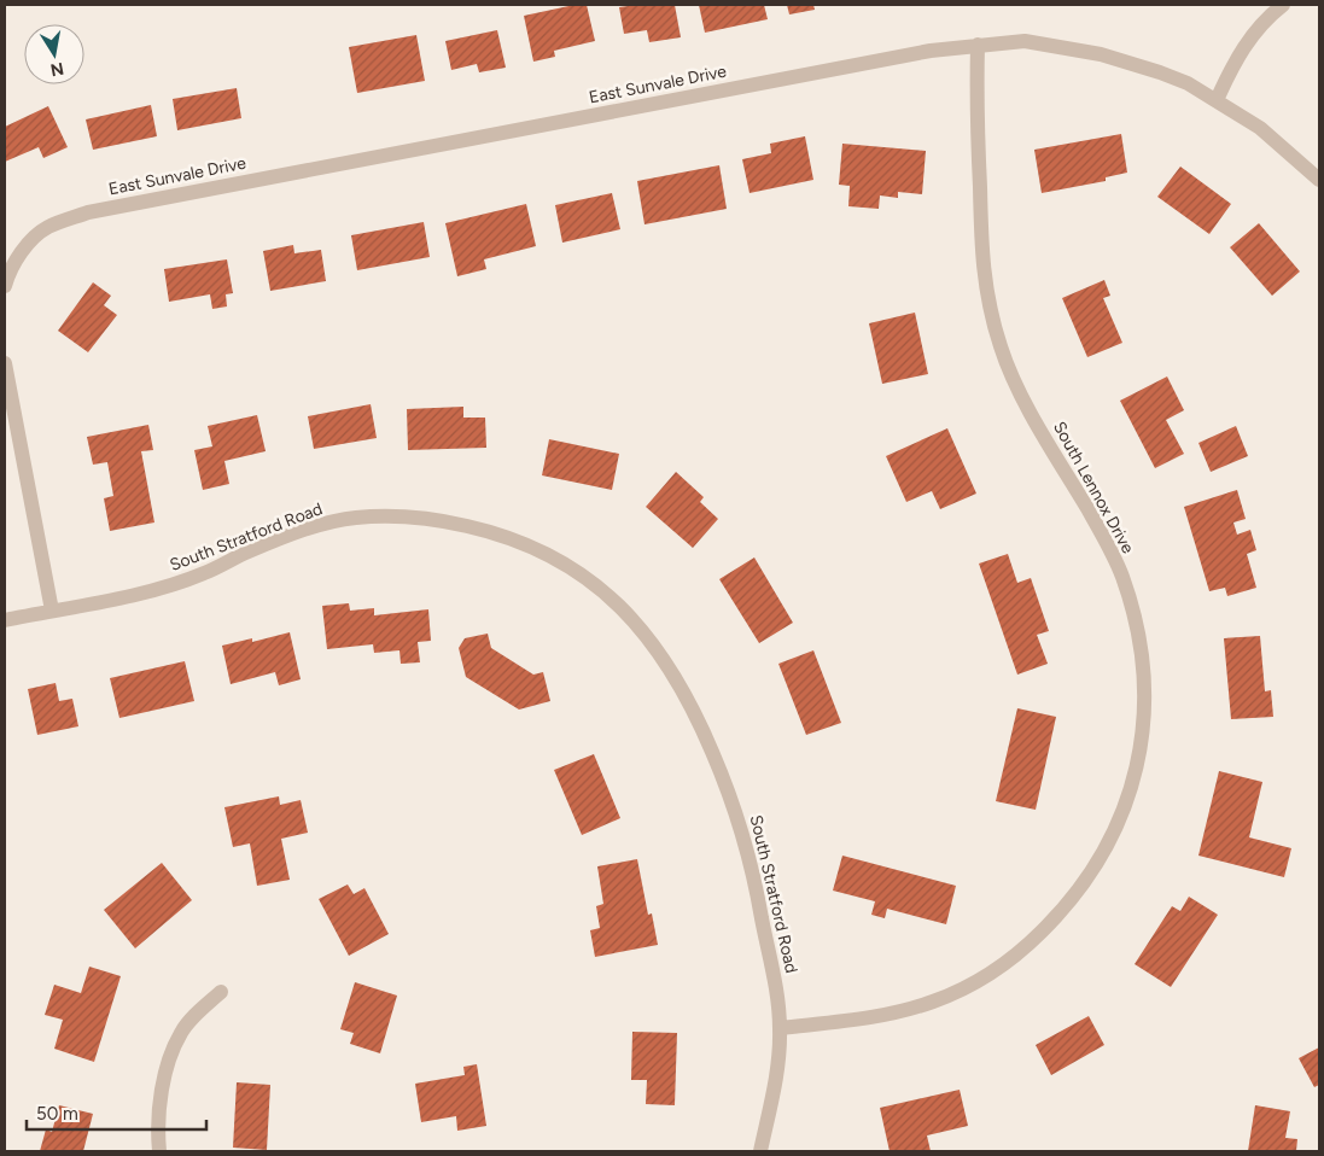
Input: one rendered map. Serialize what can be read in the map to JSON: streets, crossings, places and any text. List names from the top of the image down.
{
  "streets": {
    "street": ["East Sunvale Drive", "South Lennox Drive", "South Stratford Road"]
  },
  "crossings": [
    ["East Sunvale Drive", "South Lennox Drive"],
    ["South Lennox Drive", "South Stratford Road"]
  ],
  "scale_bar": "50 m",
  "north": "bottom"
}
